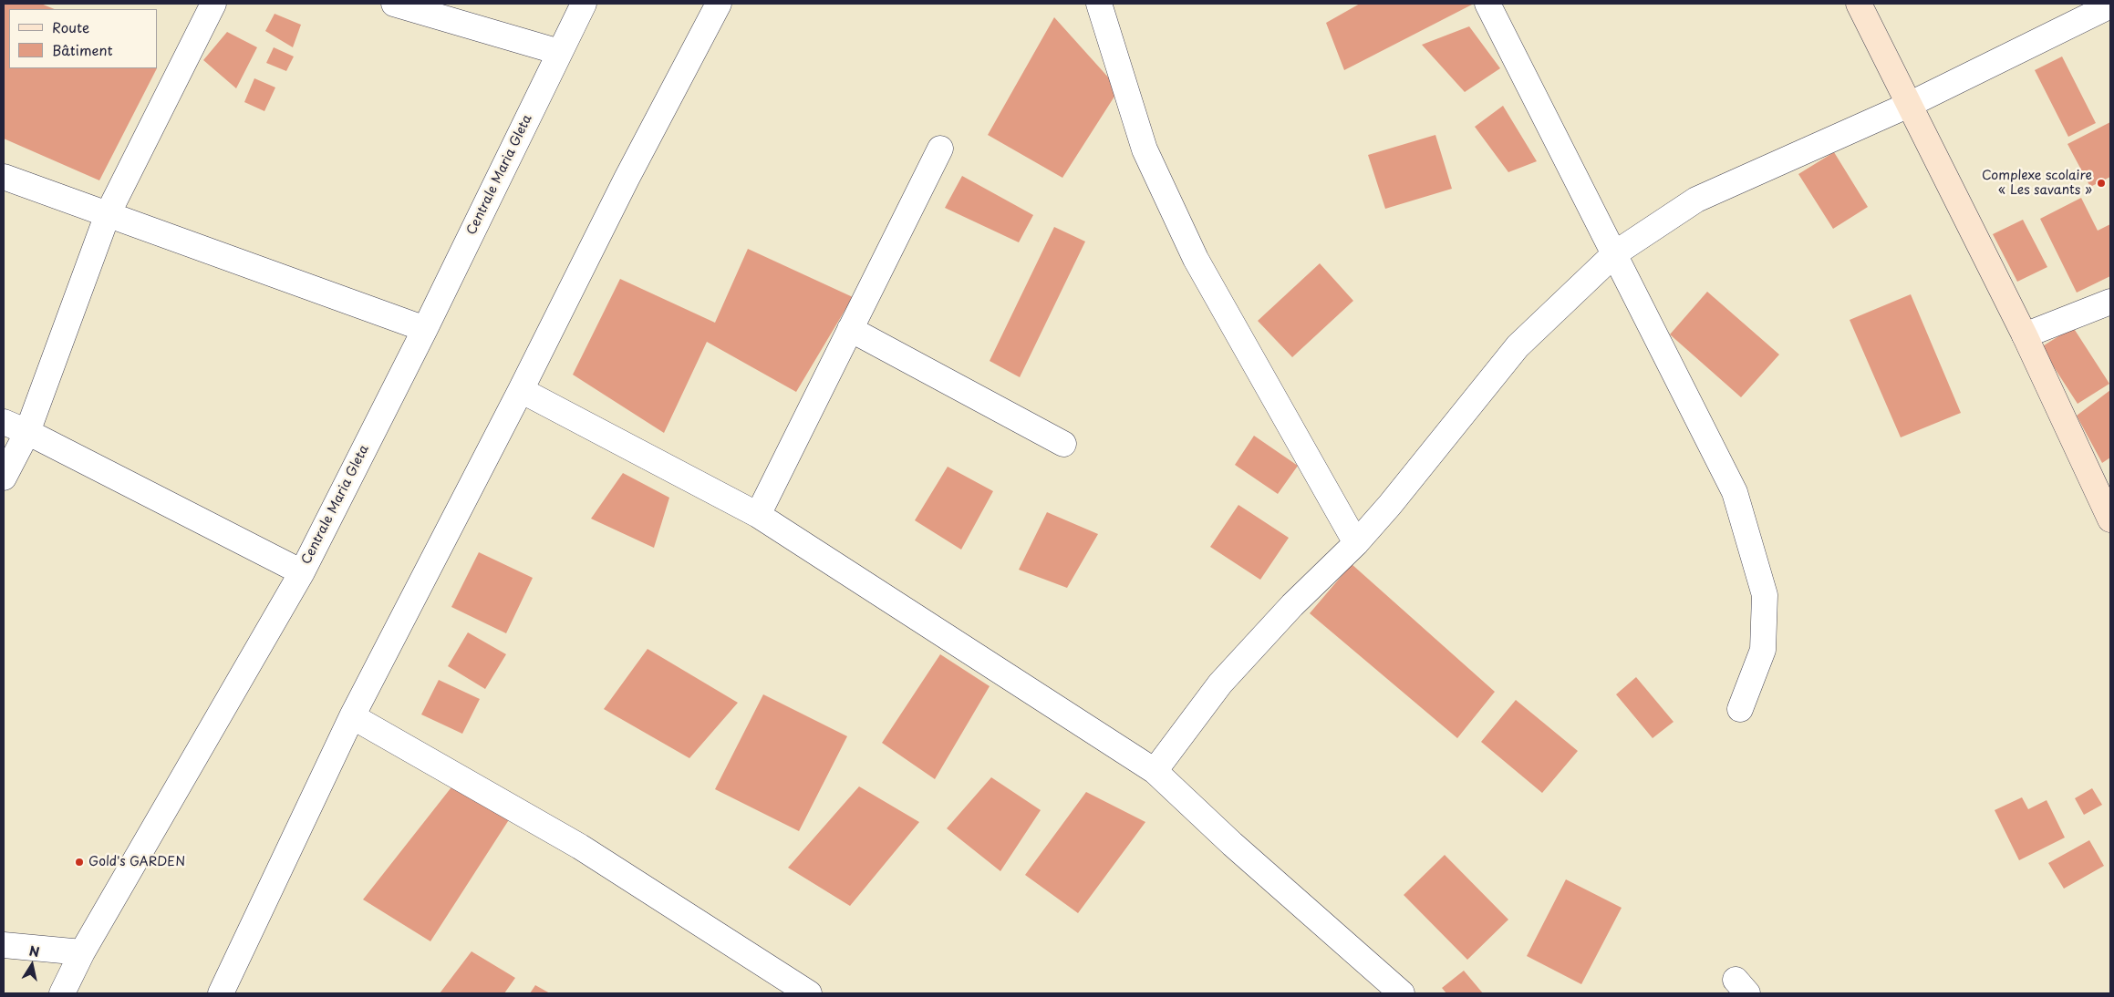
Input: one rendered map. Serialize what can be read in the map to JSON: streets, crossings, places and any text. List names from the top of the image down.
{
  "streets": {
    "street": ["Centrale Maria Gleta"]
  },
  "places": ["Complexe scolaire « Les savants »", "Gold's GARDEN"],
  "legend": ["Route", "Bâtiment"],
  "north": "top"
}
